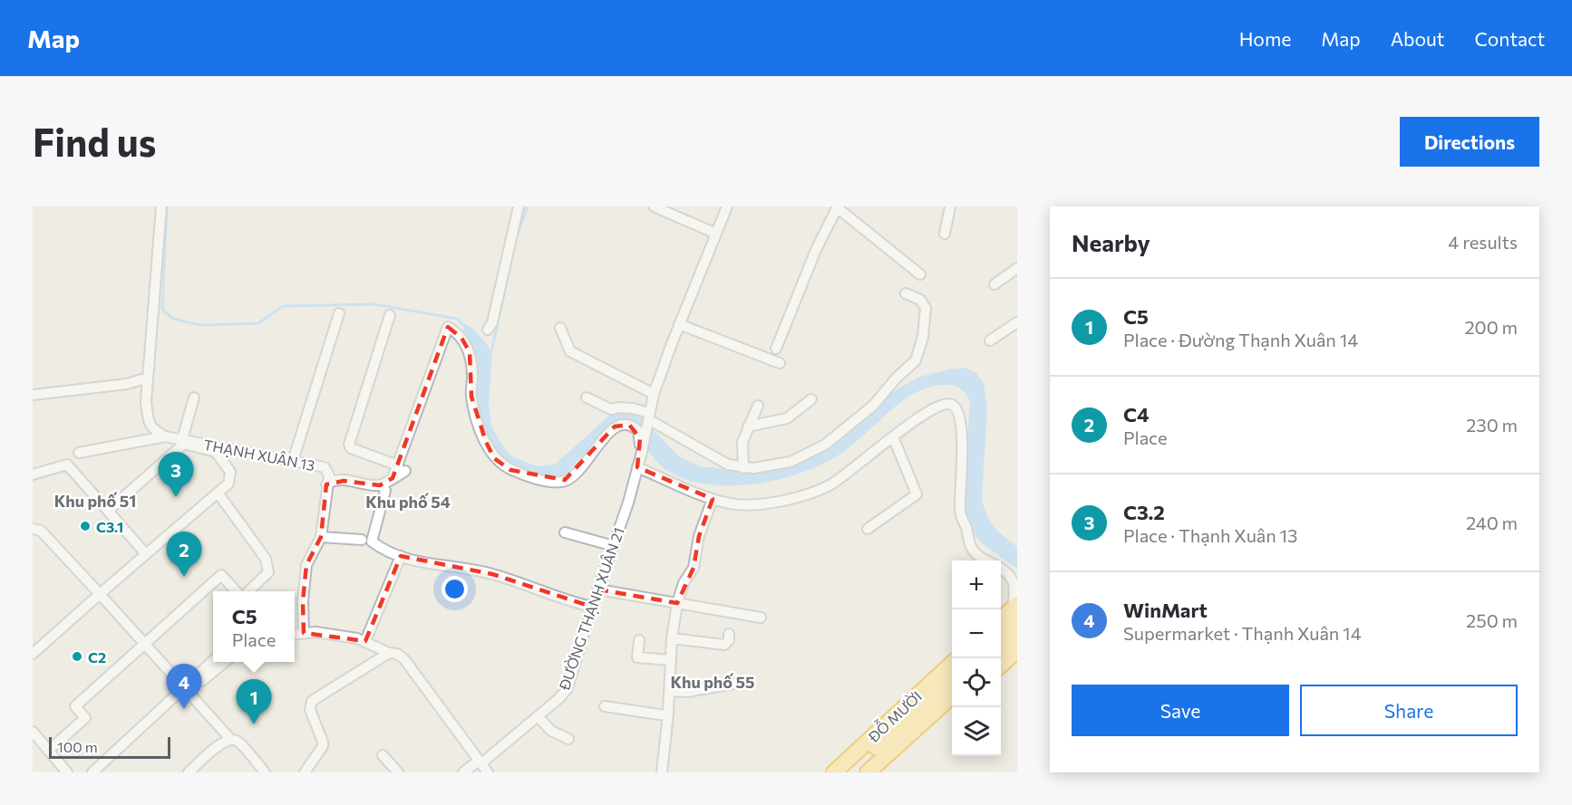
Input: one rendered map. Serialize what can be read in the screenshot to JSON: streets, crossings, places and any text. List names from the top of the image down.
{
  "streets": {
    "highway": ["ĐỖ MƯỜI"],
    "street": ["THẠNH XUÂN 13", "ĐƯỜNG THẠNH XUÂN 21"]
  },
  "districts": ["Khu phố 51", "Khu phố 54", "Khu phố 55"],
  "places": ["С3.1", "С2"],
  "scale_bar": "100 m",
  "page": {
    "header": "Map",
    "nav": [
      "Home",
      "Map",
      "About",
      "Contact"
    ],
    "buttons": [
      "Directions",
      ["Save", "Share"]
    ],
    "title": "Find us",
    "heading": ["Nearby", "4 results"],
    "list": [
      {
        "mark": "1",
        "name": "C5",
        "note": "Place · Đường Thạnh Xuân 14",
        "value": "200 m"
      },
      {
        "mark": "2",
        "name": "C4",
        "note": "Place",
        "value": "230 m"
      },
      {
        "mark": "3",
        "name": "C3.2",
        "note": "Place · Thạnh Xuân 13",
        "value": "240 m"
      },
      {
        "mark": "4",
        "name": "WinMart",
        "note": "Supermarket · Thạnh Xuân 14",
        "value": "250 m"
      }
    ],
    "pins": [
      "3",
      "2",
      "4",
      "1"
    ],
    "map_buttons": ["+", "−"],
    "popup": ["C5", "Place"],
    "scale": "100 m"
  }
}
